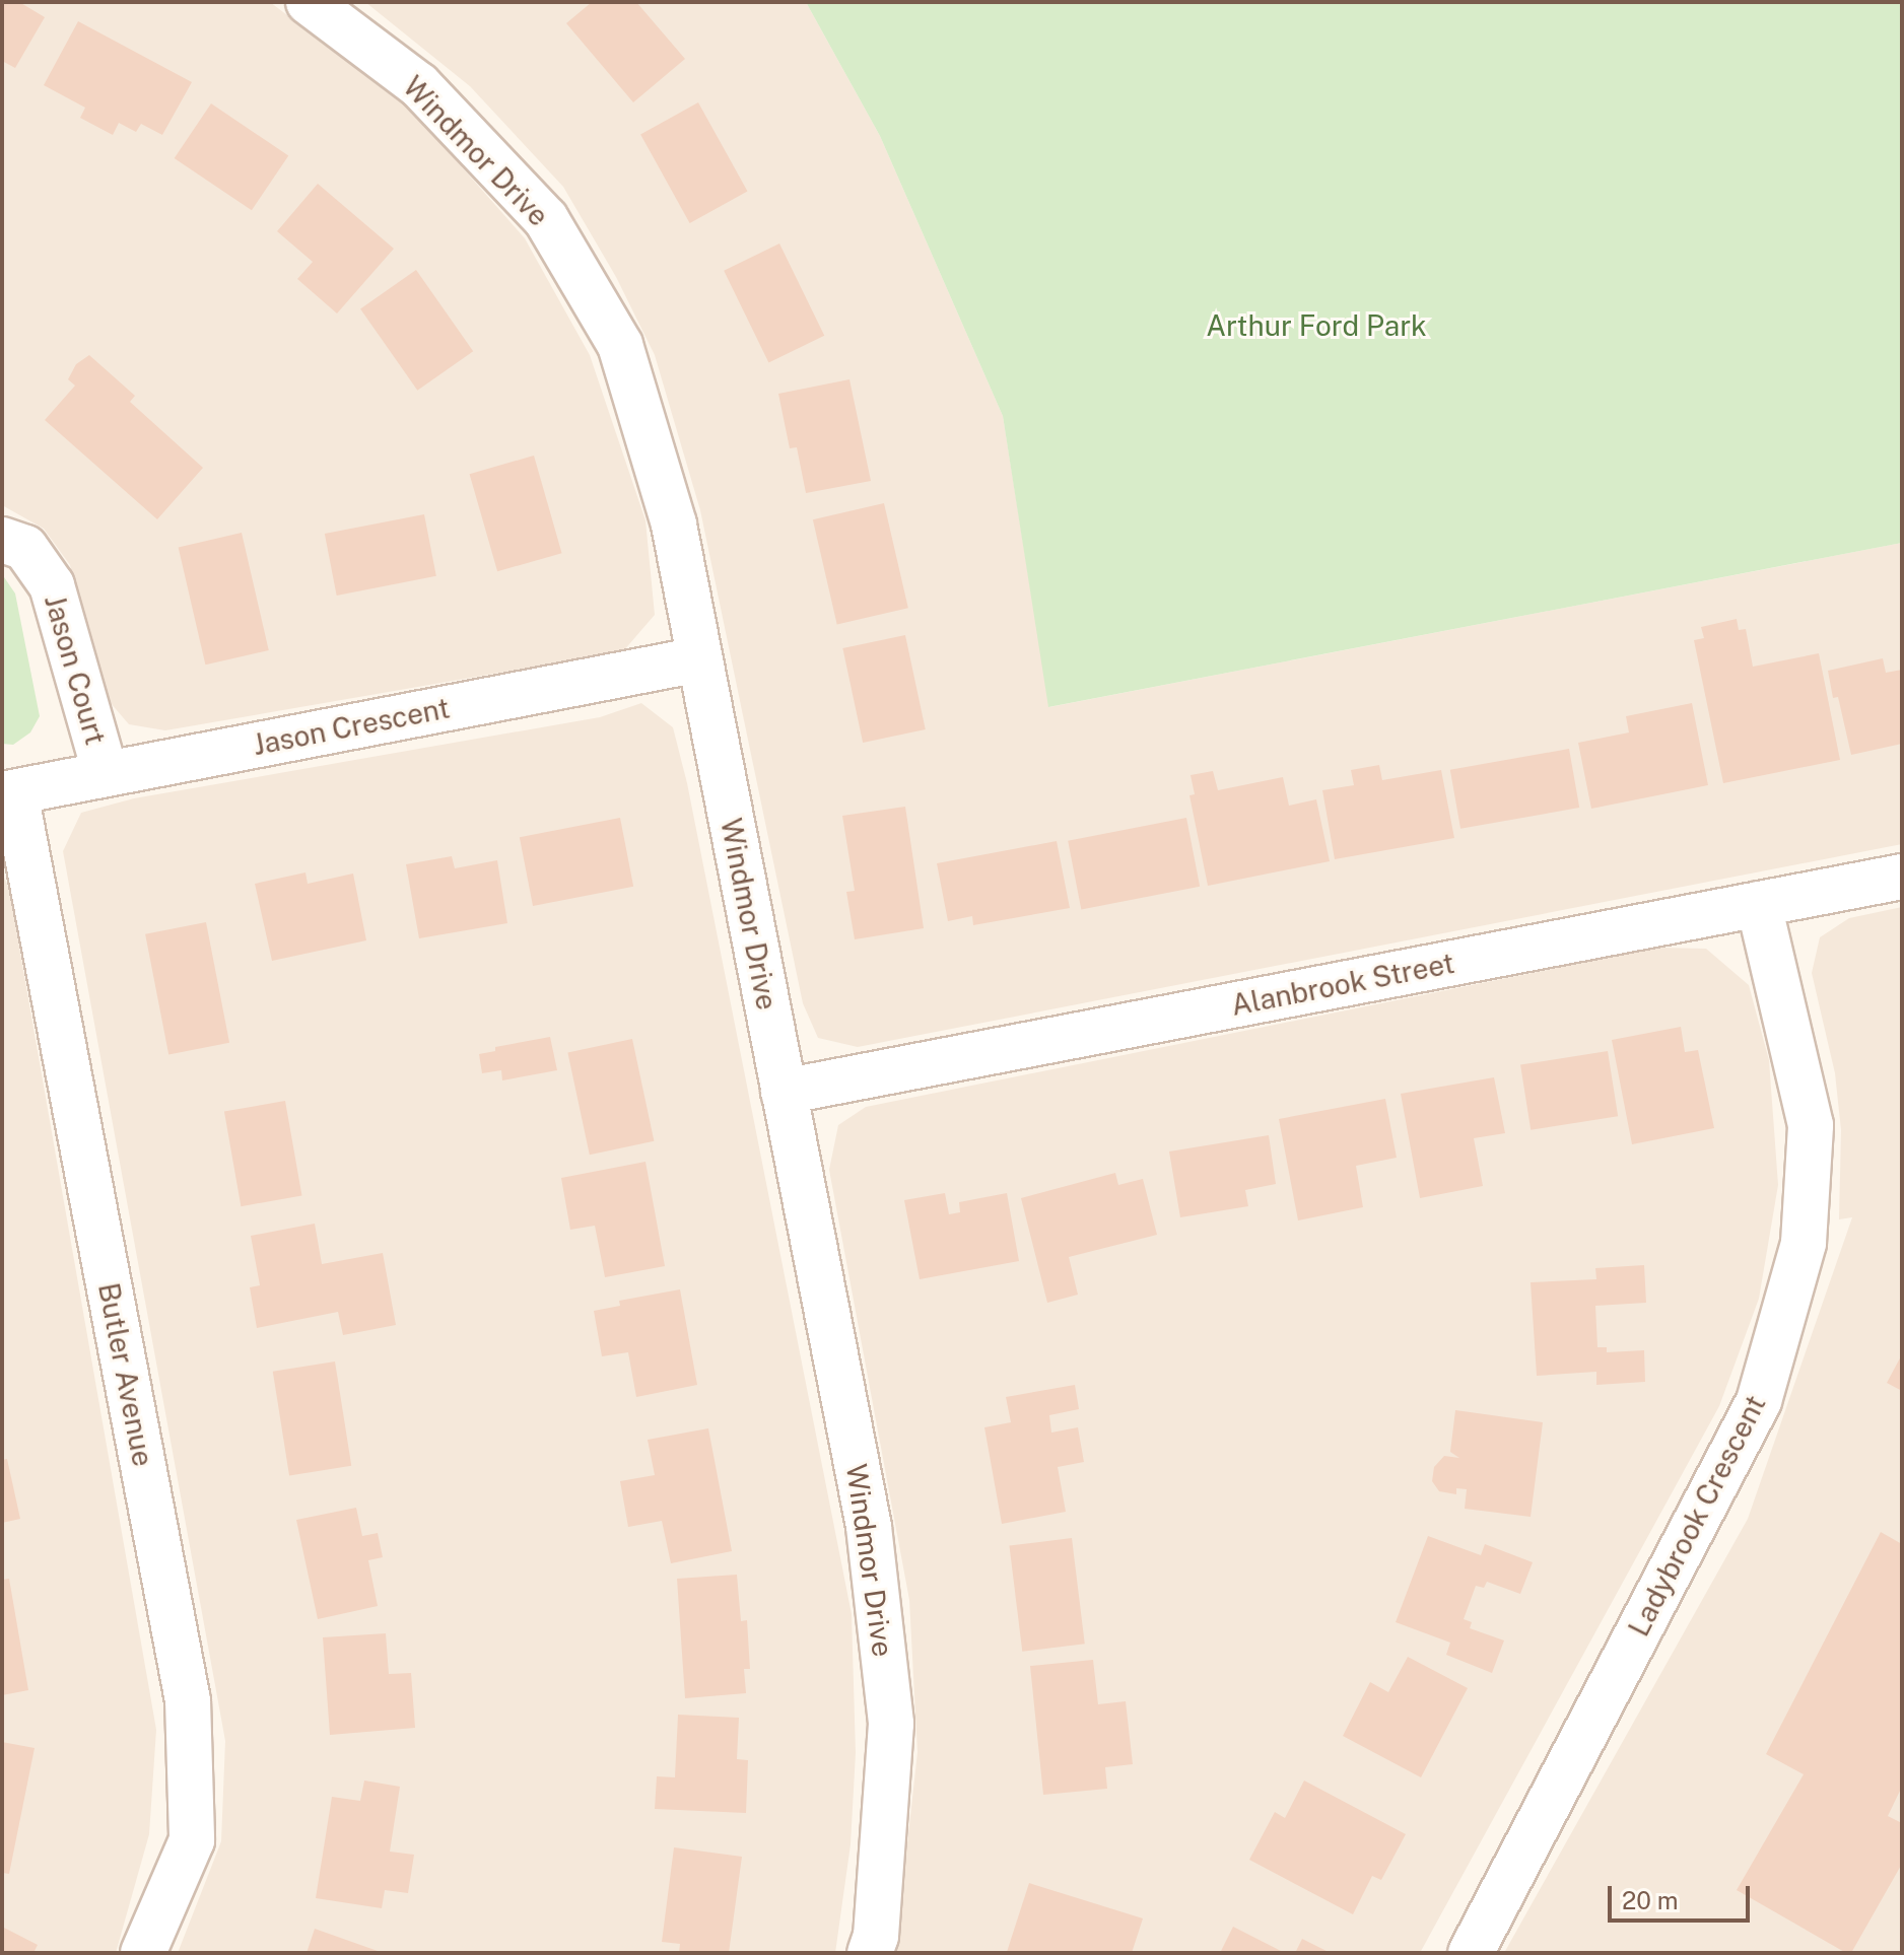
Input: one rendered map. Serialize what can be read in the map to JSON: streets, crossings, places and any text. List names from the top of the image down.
{
  "streets": {
    "street": [
      "Windmor Drive",
      "Jason Court",
      "Jason Crescent",
      "Alanbrook Street",
      "Butler Avenue",
      "Ladybrook Crescent"
    ]
  },
  "crossings": [
    ["Windmor Drive", "Jason Crescent"],
    ["Windmor Drive", "Alanbrook Street"],
    ["Jason Court", "Jason Crescent"],
    ["Jason Crescent", "Butler Avenue"],
    ["Alanbrook Street", "Ladybrook Crescent"]
  ],
  "parks": ["Arthur Ford Park"],
  "scale_bar": "20 m"
}
